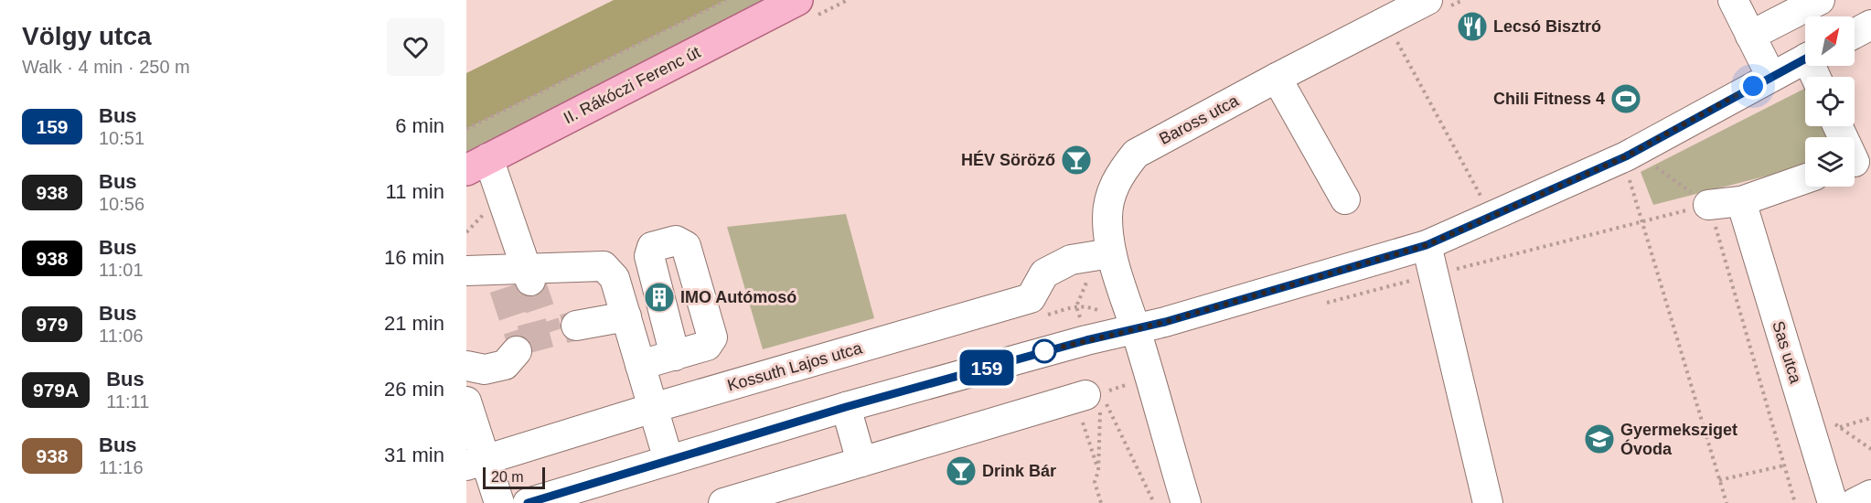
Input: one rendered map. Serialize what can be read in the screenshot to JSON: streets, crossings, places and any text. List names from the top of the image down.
{
  "streets": {
    "main road": ["II. Rákóczi Ferenc út"],
    "street": ["Baross utca", "Sas utca", "Kossuth Lajos utca"]
  },
  "crossings": [
    ["Baross utca", "Kossuth Lajos utca"]
  ],
  "places": {
    "restaurant": ["Lecsó Bisztró"],
    "sports": ["Chili Fitness 4"],
    "bar": ["HÉV Söröző", "Drink Bár"],
    "building": ["IMO Autómosó"],
    "school or university": ["Gyermeksziget Óvoda"]
  },
  "lines": ["bus line 159"],
  "scale_bar": "20 m",
  "north": "top right",
  "page": {
    "heading": ["Völgy utca", "Walk · 4 min · 250 m"],
    "on_map": "159",
    "list": [
      {
        "mark": "159",
        "name": "Bus",
        "note": "10:51",
        "value": "6 min"
      },
      {
        "mark": "938",
        "name": "Bus",
        "note": "10:56",
        "value": "11 min"
      },
      {
        "mark": "938",
        "name": "Bus",
        "note": "11:01",
        "value": "16 min"
      },
      {
        "mark": "979",
        "name": "Bus",
        "note": "11:06",
        "value": "21 min"
      },
      {
        "mark": "979A",
        "name": "Bus",
        "note": "11:11",
        "value": "26 min"
      },
      {
        "mark": "938",
        "name": "Bus",
        "note": "11:16",
        "value": "31 min"
      }
    ],
    "scale": "20 m"
  }
}
